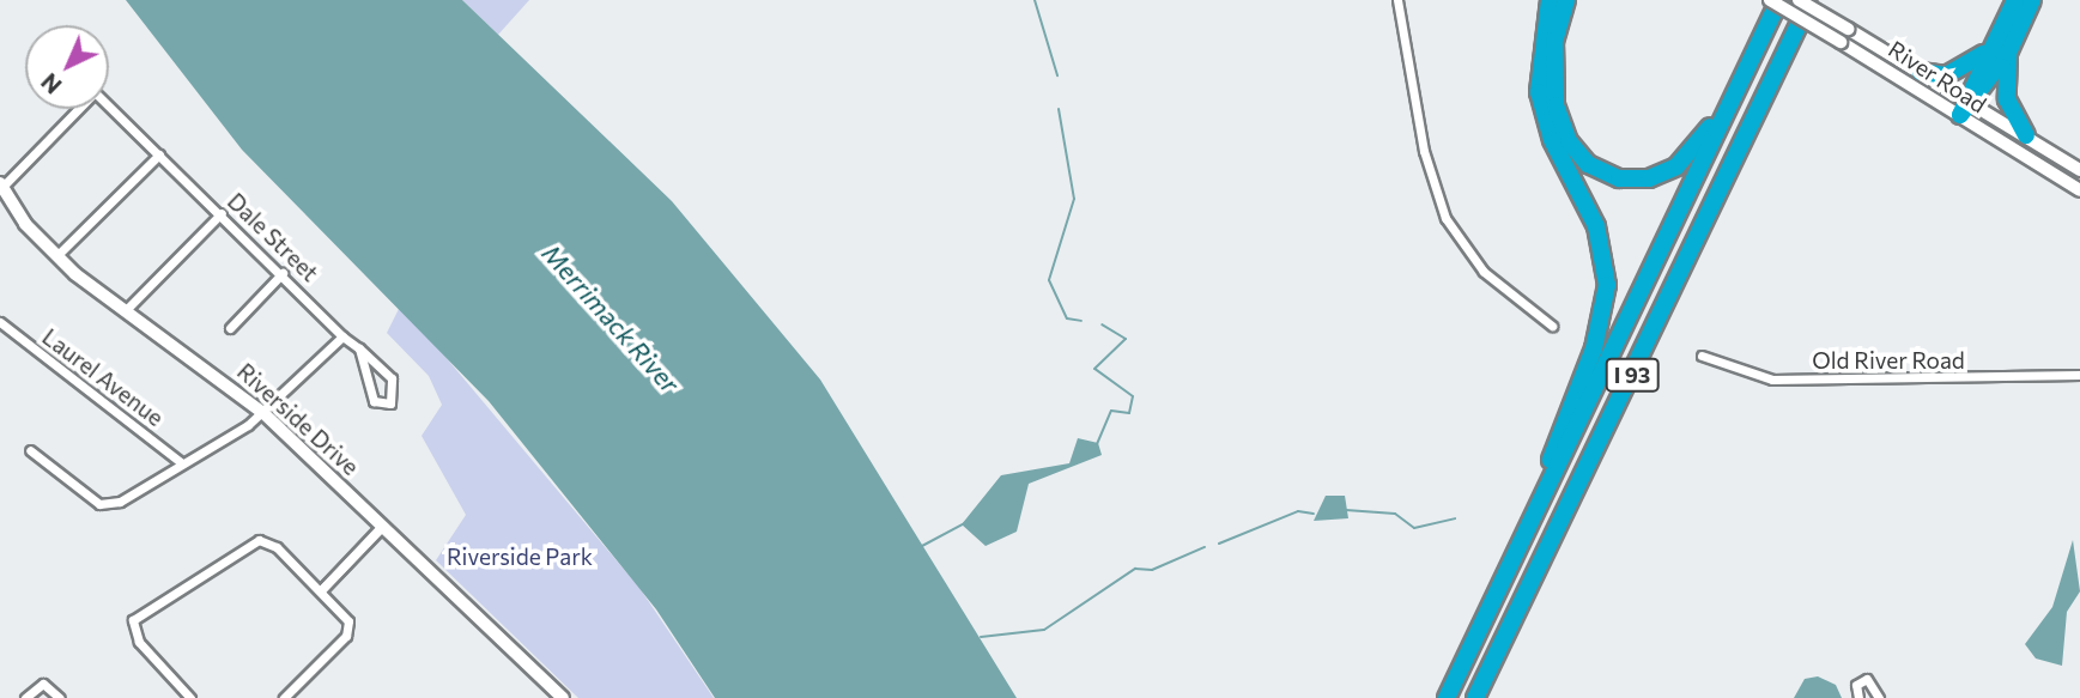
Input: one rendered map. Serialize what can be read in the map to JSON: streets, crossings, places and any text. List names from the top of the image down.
{
  "streets": {
    "highway": ["I 93"],
    "main road": ["River Road", "Riverside Drive"],
    "street": ["Dale Street", "Old River Road", "Laurel Avenue"]
  },
  "crossings": [
    ["Dale Street", "Riverside Drive"]
  ],
  "water": ["Merrimack River"],
  "parks": ["Riverside Park"],
  "north": "bottom left"
}
